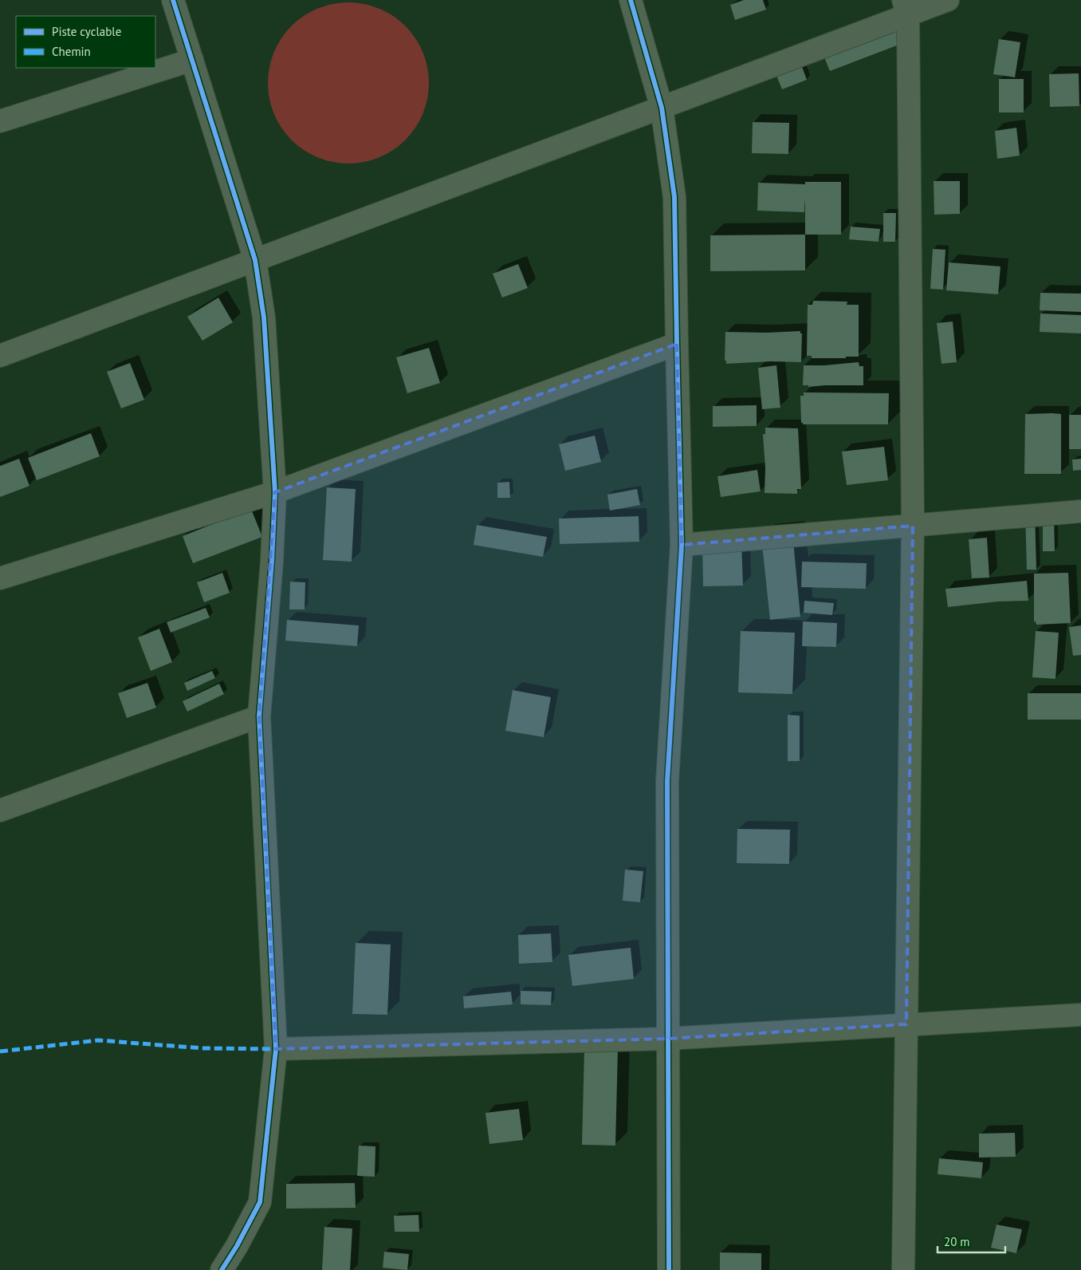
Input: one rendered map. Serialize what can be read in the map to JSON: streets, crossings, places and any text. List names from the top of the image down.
{
  "legend": ["Piste cyclable", "Chemin"],
  "scale_bar": "20 m"
}
